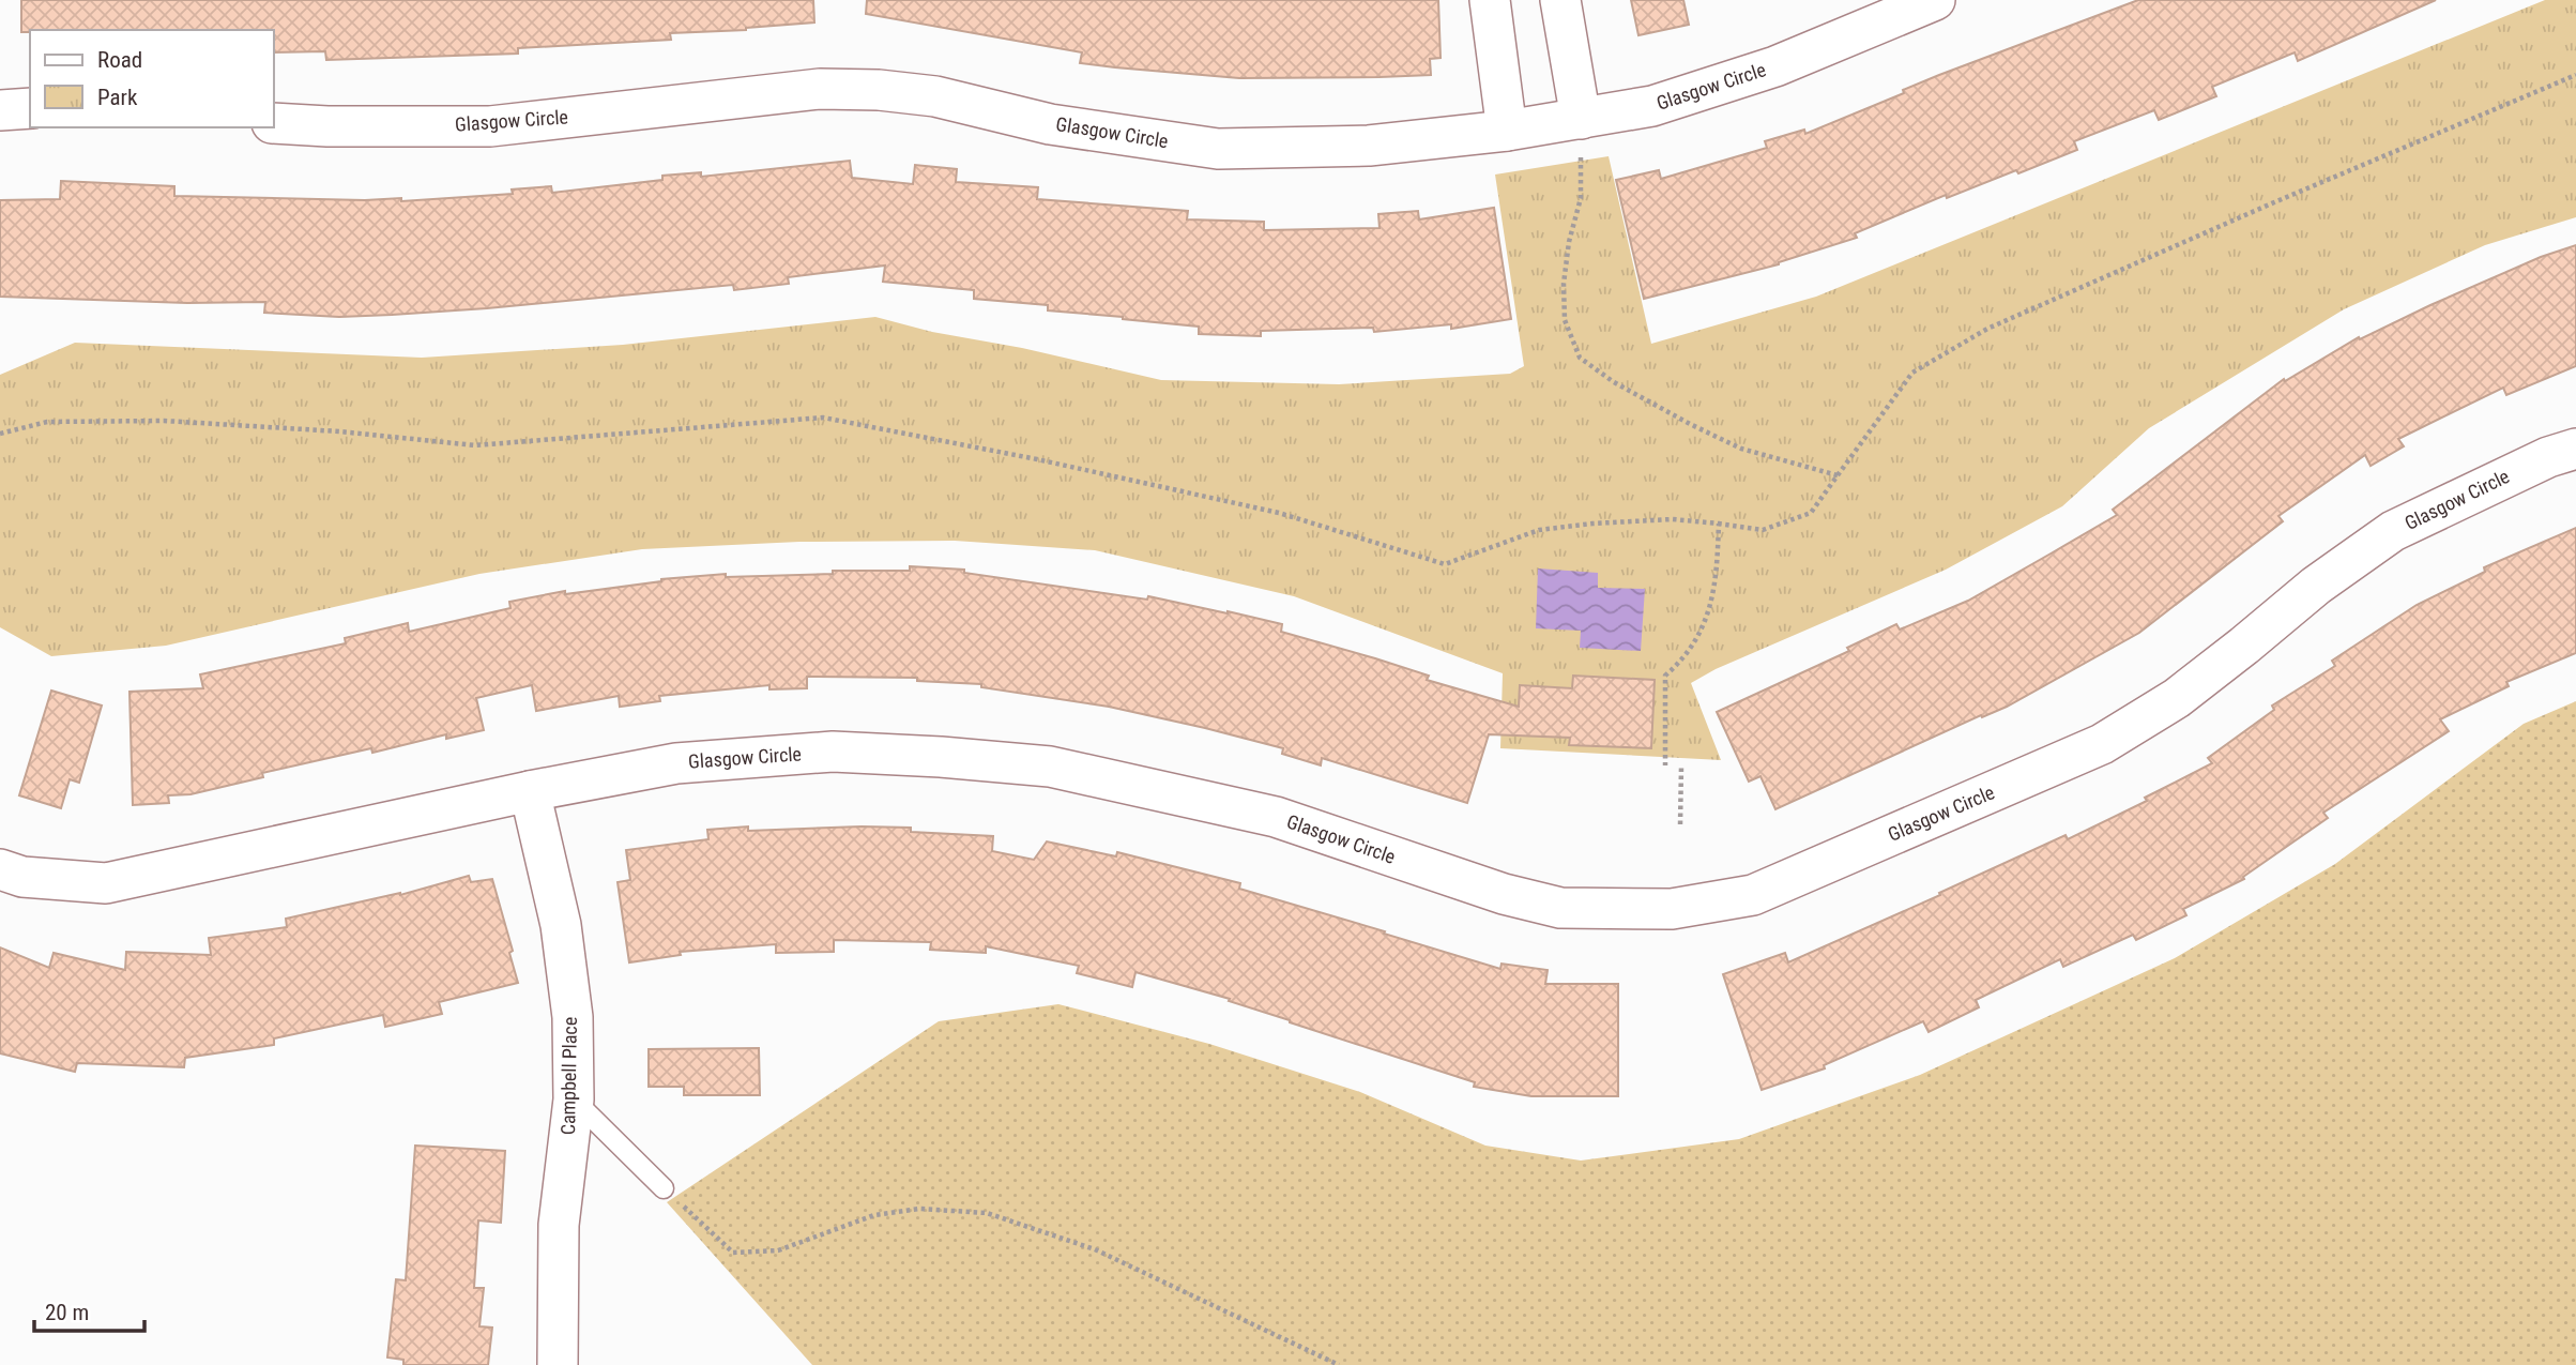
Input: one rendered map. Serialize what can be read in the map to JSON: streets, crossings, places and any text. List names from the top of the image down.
{
  "streets": {
    "street": ["Glasgow Circle", "Campbell Place"]
  },
  "crossings": [
    ["Glasgow Circle", "Campbell Place"]
  ],
  "legend": ["Road", "Park"],
  "scale_bar": "20 m"
}
